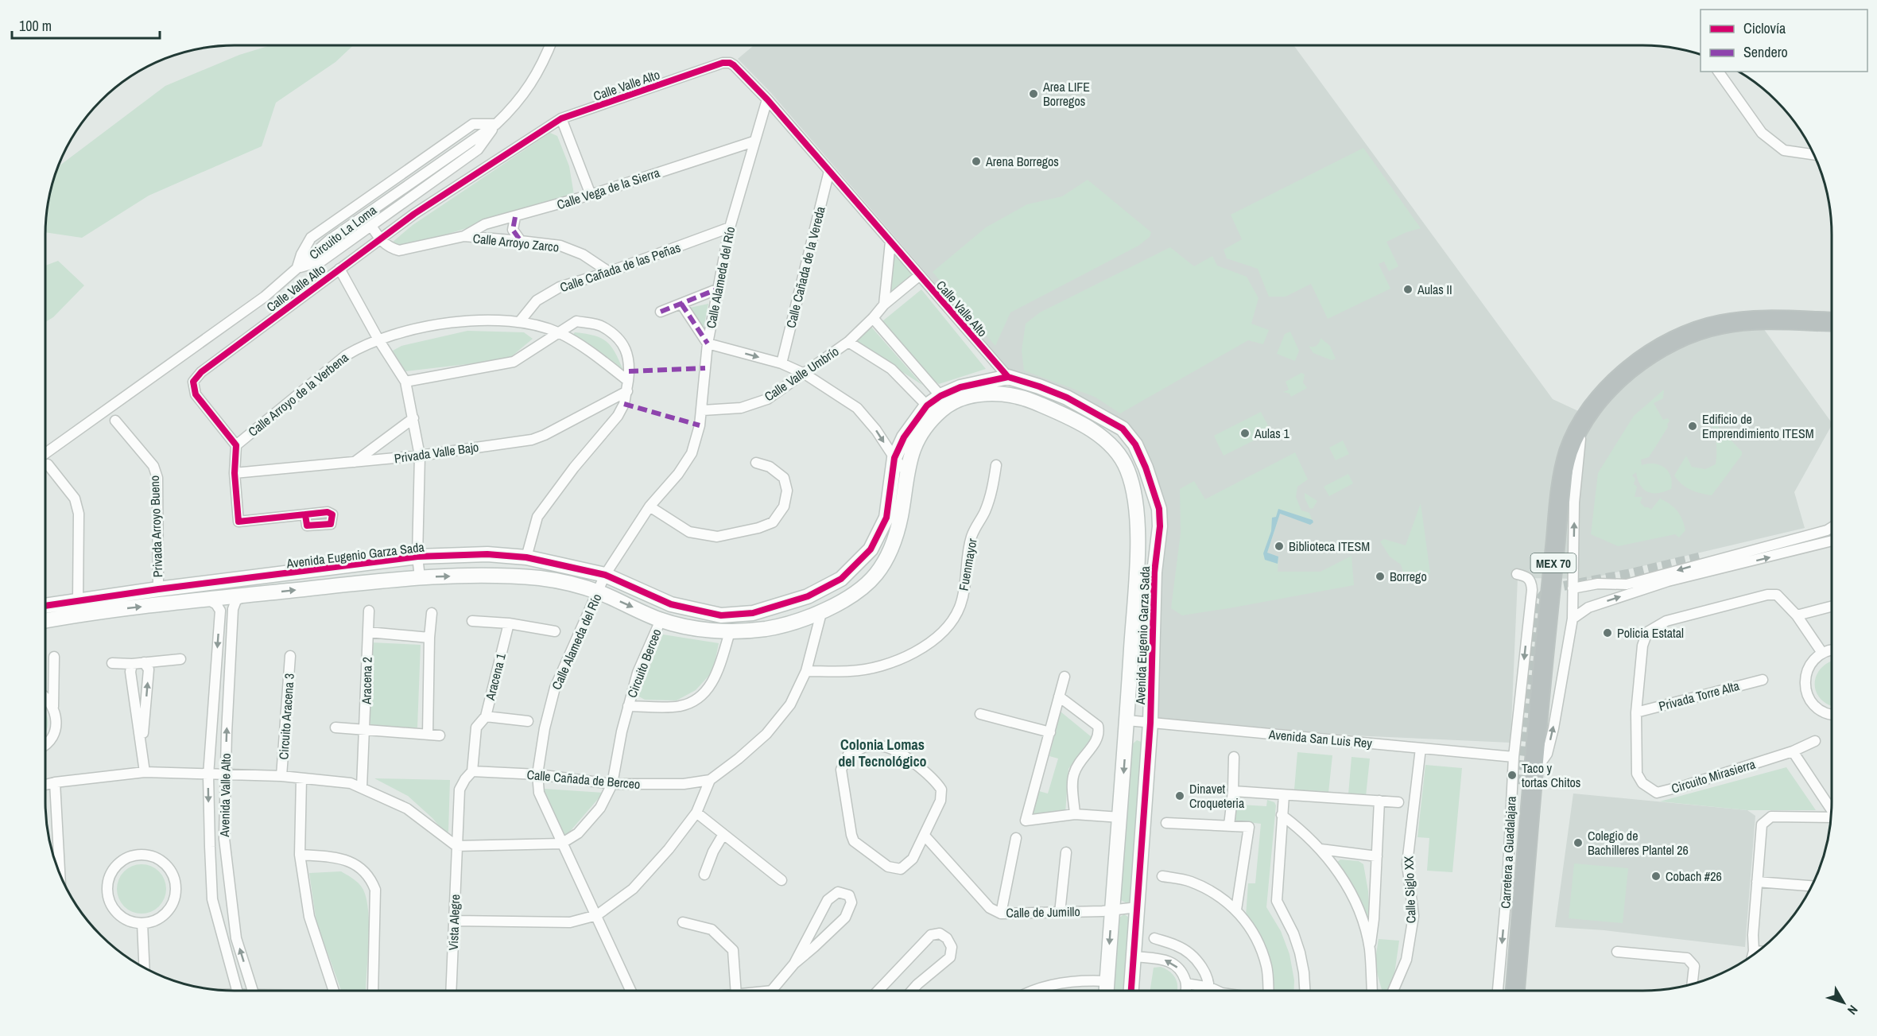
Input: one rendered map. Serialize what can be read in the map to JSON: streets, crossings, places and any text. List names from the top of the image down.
{
  "streets": {
    "highway": ["MEX 70"],
    "street": [
      "Calle Valle Alto",
      "Calle Vega de la Sierra",
      "Circuito La Loma",
      "Calle Arroyo Zarco",
      "Calle Cañada de las Peñas",
      "Calle Cañada de la Vereda",
      "Calle Alameda del Río",
      "Calle Valle Umbrío",
      "Calle Arroyo de la Verbena",
      "Privada Valle Bajo",
      "Privada Arroyo Bueno",
      "Avenida Eugenio Garza Sada",
      "Fuenmayor",
      "Circuito Berceo",
      "Aracena 1",
      "Aracena 2",
      "Privada Torre Alta",
      "Circuito Aracena 3",
      "Avenida San Luis Rey",
      "Circuito Mirasierra",
      "Calle Cañada de Berceo",
      "Avenida Valle Alto",
      "Carretera a Guadalajara",
      "Calle Siglo XX",
      "Calle de Jumillo",
      "Vista Alegre"
    ]
  },
  "crossings": [
    ["Calle Valle Alto", "Calle Arroyo Zarco"],
    ["Calle Valle Alto", "Calle Cañada de la Vereda"],
    ["Calle Valle Alto", "Calle Alameda del Río"],
    ["Calle Valle Alto", "Calle Valle Umbrío"],
    ["Calle Valle Alto", "Calle Arroyo de la Verbena"],
    ["Calle Valle Alto", "Avenida Eugenio Garza Sada"],
    ["Calle Vega de la Sierra", "Calle Arroyo Zarco"],
    ["Calle Vega de la Sierra", "Calle Alameda del Río"],
    ["Calle Arroyo Zarco", "Calle Cañada de las Peñas"],
    ["Calle Cañada de las Peñas", "Calle Alameda del Río"],
    ["Calle Cañada de las Peñas", "Calle Arroyo de la Verbena"],
    ["Calle Alameda del Río", "Calle Valle Umbrío"],
    ["Calle Alameda del Río", "Avenida Eugenio Garza Sada"],
    ["Calle Alameda del Río", "Circuito Berceo"],
    ["Calle Alameda del Río", "Calle Cañada de Berceo"],
    ["Privada Arroyo Bueno", "Avenida Eugenio Garza Sada"],
    ["Avenida Eugenio Garza Sada", "Circuito Berceo"],
    ["Avenida Eugenio Garza Sada", "Avenida San Luis Rey"],
    ["Avenida Eugenio Garza Sada", "Calle Cañada de Berceo"],
    ["Avenida Eugenio Garza Sada", "Avenida Valle Alto"],
    ["Avenida Eugenio Garza Sada", "Calle de Jumillo"],
    ["Fuenmayor", "Calle Cañada de Berceo"],
    ["Circuito Berceo", "Calle Cañada de Berceo"],
    ["Privada Torre Alta", "Circuito Mirasierra"],
    ["Avenida San Luis Rey", "Carretera a Guadalajara"],
    ["Avenida San Luis Rey", "Calle Siglo XX"]
  ],
  "districts": ["Colonia Lomas del Tecnológico"],
  "places": [
    "Area LIFE Borregos",
    "Arena Borregos",
    "Aulas II",
    "Edificio de Emprendimiento ITESM",
    "Aulas 1",
    "Biblioteca ITESM",
    "Borrego",
    "Policia Estatal",
    "Taco y tortas Chitos",
    "Dinavet Croqueteria",
    "Colegio de Bachilleres Plantel 26",
    "Cobach #26"
  ],
  "legend": ["Ciclovía", "Sendero"],
  "scale_bar": "100 m",
  "north": "bottom right"
}
